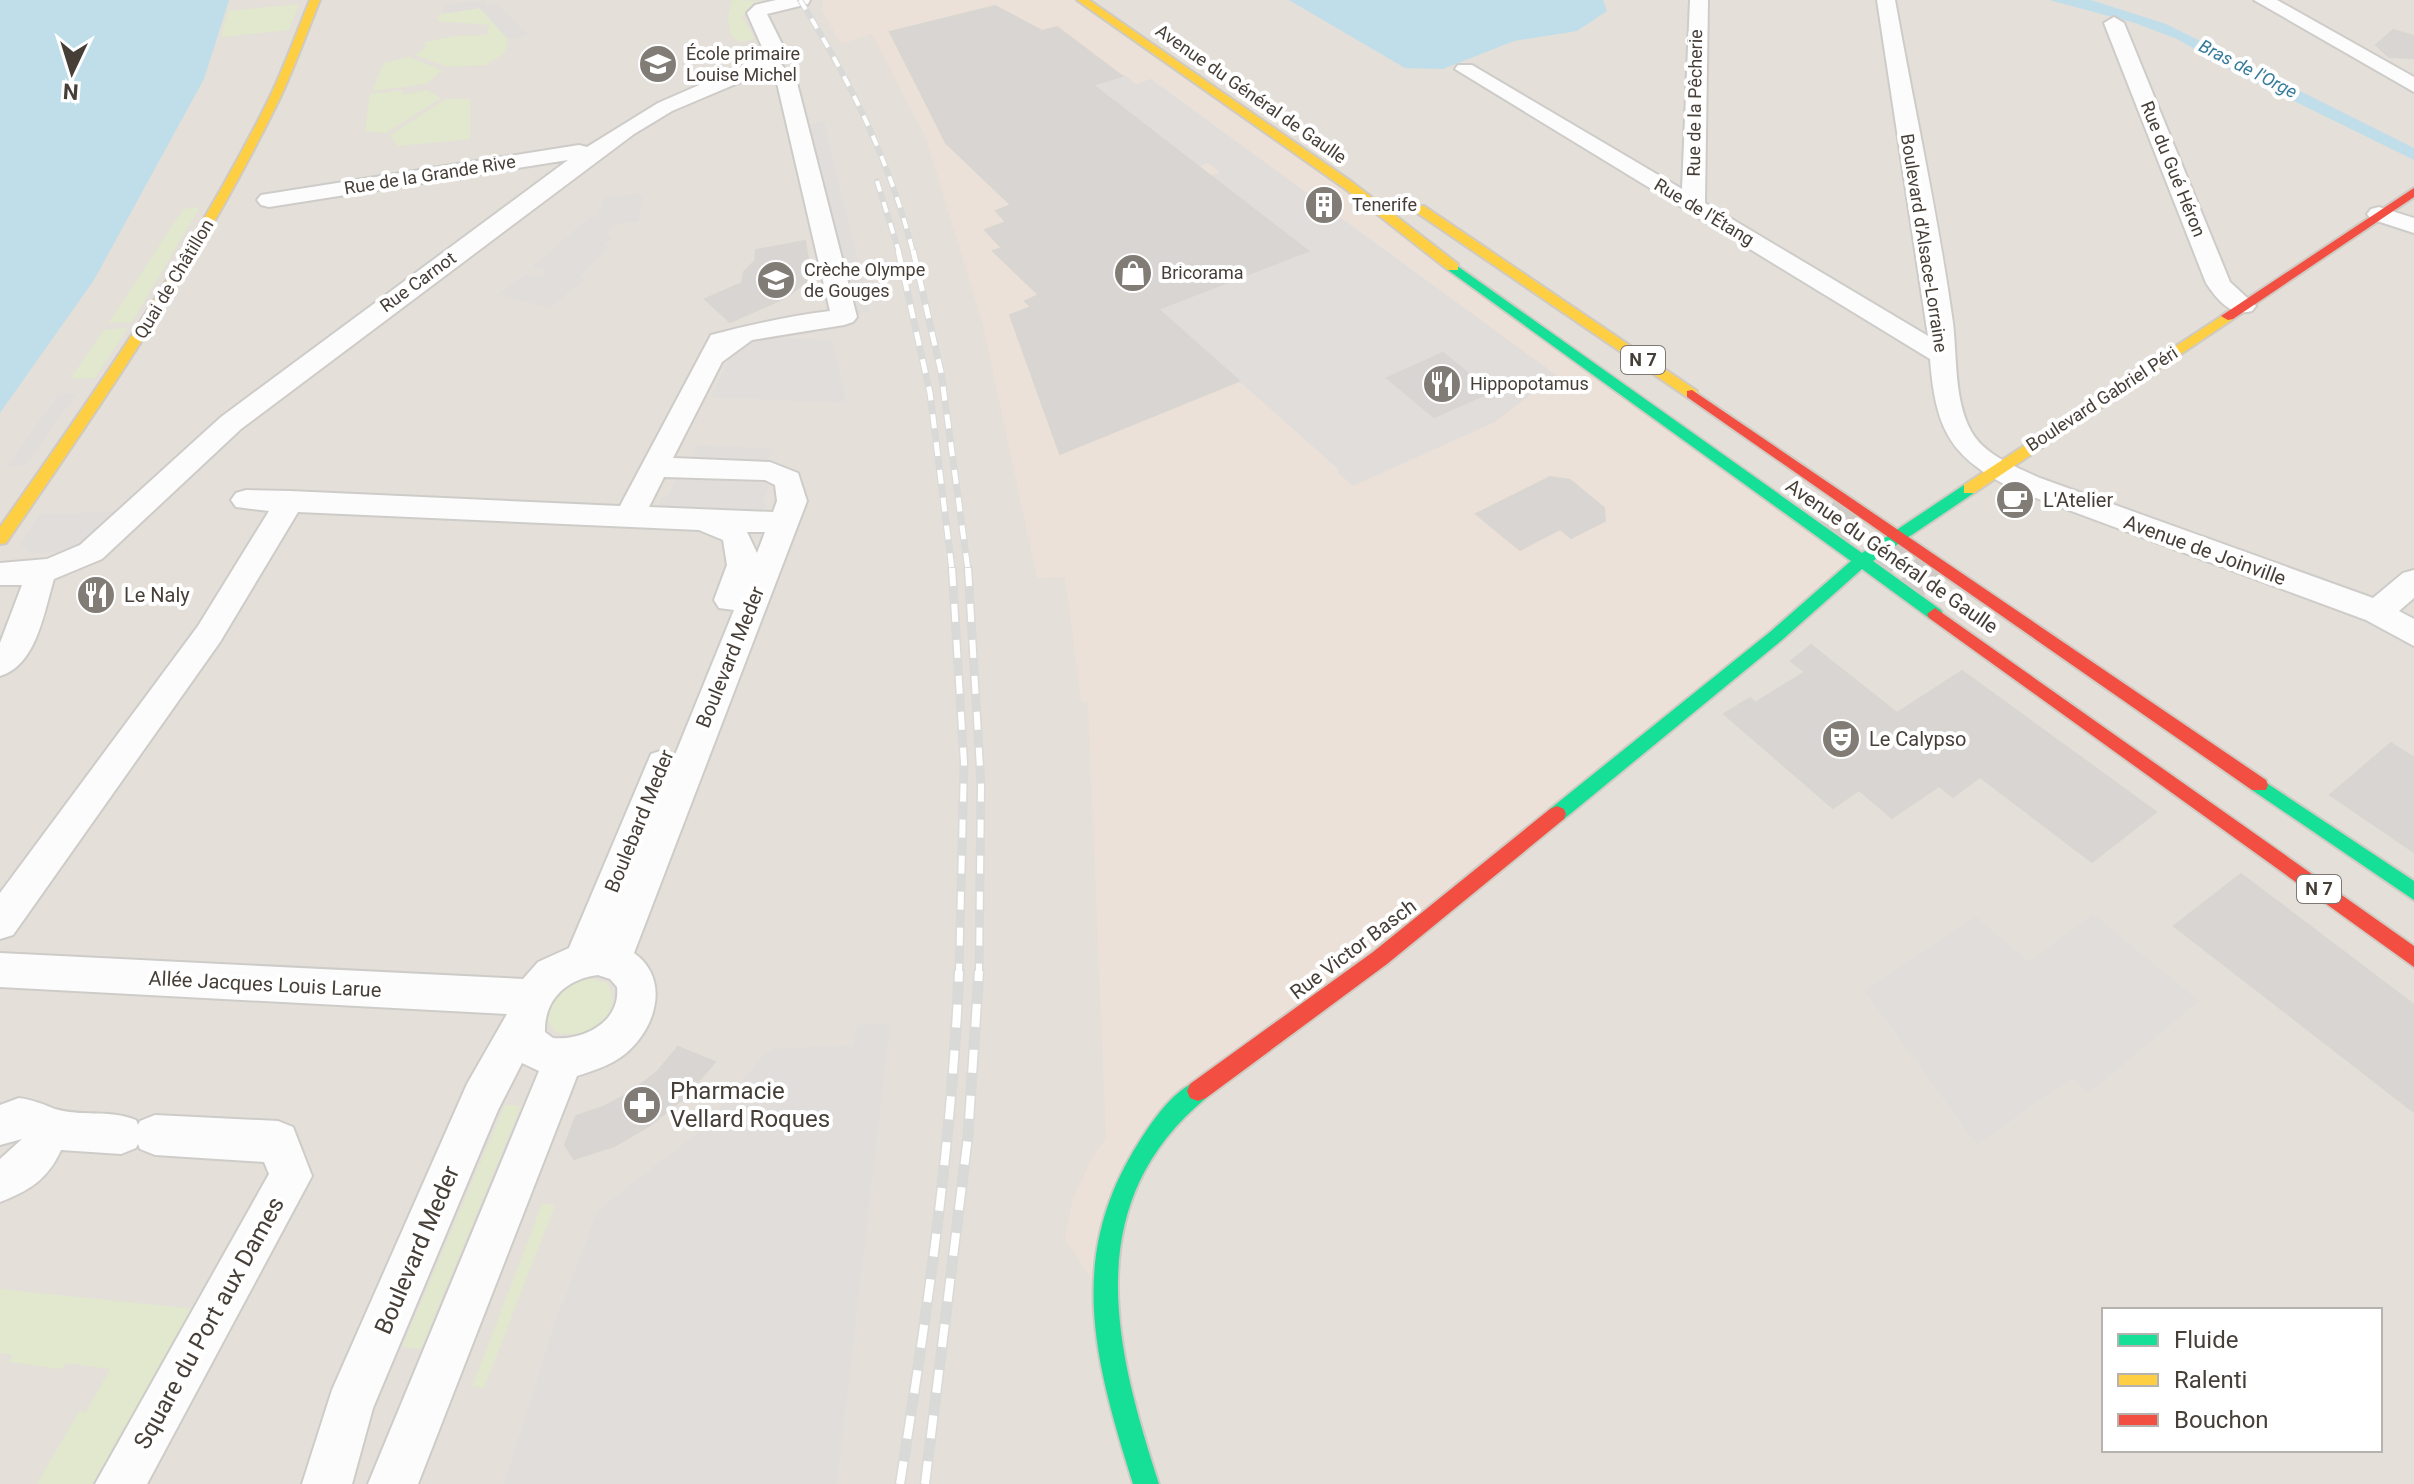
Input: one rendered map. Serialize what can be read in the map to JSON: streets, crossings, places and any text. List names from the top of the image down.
{
  "streets": {
    "main road": [
      "Avenue du Général de Gaulle",
      "Quai de Châtillon",
      "N 7",
      "Boulevard Gabriel Péri",
      "Rue Victor Basch"
    ],
    "street": [
      "Rue de la Pêcherie",
      "Rue du Gué Héron",
      "Rue de la Grande Rive",
      "Rue de l'Étang",
      "Boulevard d'Alsace-Lorraine",
      "Rue Carnot",
      "Avenue de Joinville",
      "Boulevard Meder",
      "Boulebard Meder",
      "Allée Jacques Louis Larue",
      "Square du Port aux Dames"
    ]
  },
  "crossings": [
    ["Avenue du Général de Gaulle", "Boulevard Gabriel Péri"],
    ["Avenue du Général de Gaulle", "Rue Victor Basch"],
    ["Rue de la Pêcherie", "Rue de l'Étang"],
    ["Rue du Gué Héron", "Boulevard Gabriel Péri"],
    ["Rue de la Grande Rive", "Rue Carnot"],
    ["Rue de l'Étang", "Boulevard d'Alsace-Lorraine"],
    ["Boulevard d'Alsace-Lorraine", "Boulevard Gabriel Péri"],
    ["Boulevard d'Alsace-Lorraine", "Avenue de Joinville"],
    ["Boulevard Gabriel Péri", "Avenue de Joinville"],
    ["Boulevard Gabriel Péri", "Rue Victor Basch"],
    ["Boulevard Meder", "Boulebard Meder"],
    ["Boulevard Meder", "Allée Jacques Louis Larue"],
    ["Boulebard Meder", "Allée Jacques Louis Larue"]
  ],
  "water": ["Bras de l'Orge"],
  "places": {
    "school or university": ["École primaire Louise Michel", "Crèche Olympe de Gouges"],
    "building": ["Tenerife"],
    "shop": ["Bricorama"],
    "restaurant": ["Hippopotamus", "Le Naly"],
    "cafe": ["L'Atelier"],
    "theatre": ["Le Calypso"],
    "pharmacy": ["Pharmacie Vellard Roques"]
  },
  "legend": ["Fluide", "Ralenti", "Bouchon"],
  "north": "bottom"
}
